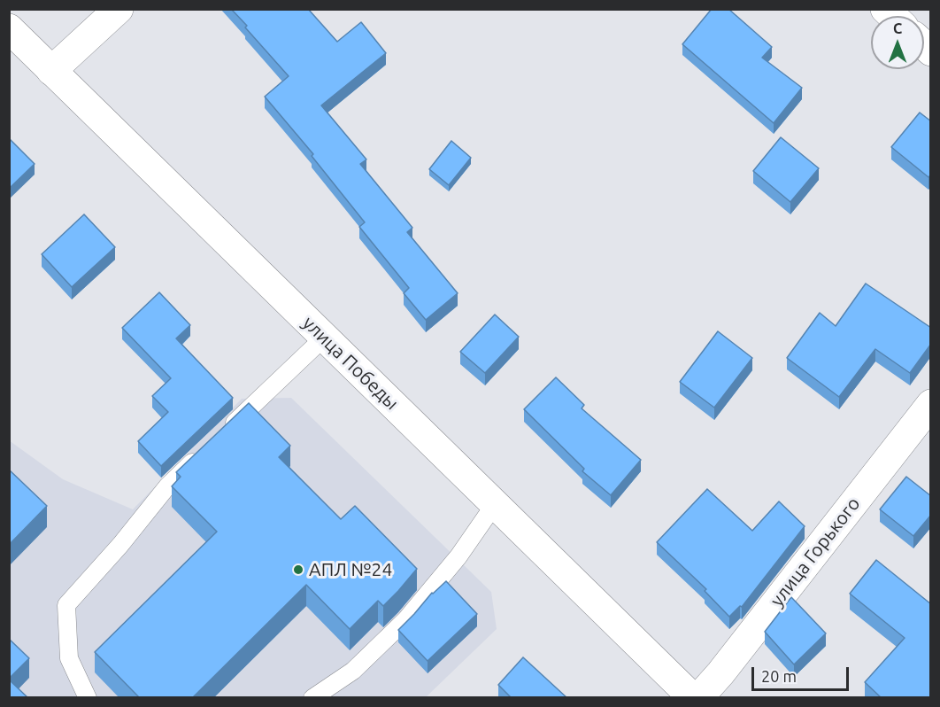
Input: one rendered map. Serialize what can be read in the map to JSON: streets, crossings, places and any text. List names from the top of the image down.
{
  "streets": {
    "main road": ["улица Победы", "улица Горького"]
  },
  "places": ["АПЛ №24"],
  "scale_bar": "20 m",
  "north": "top"
}
